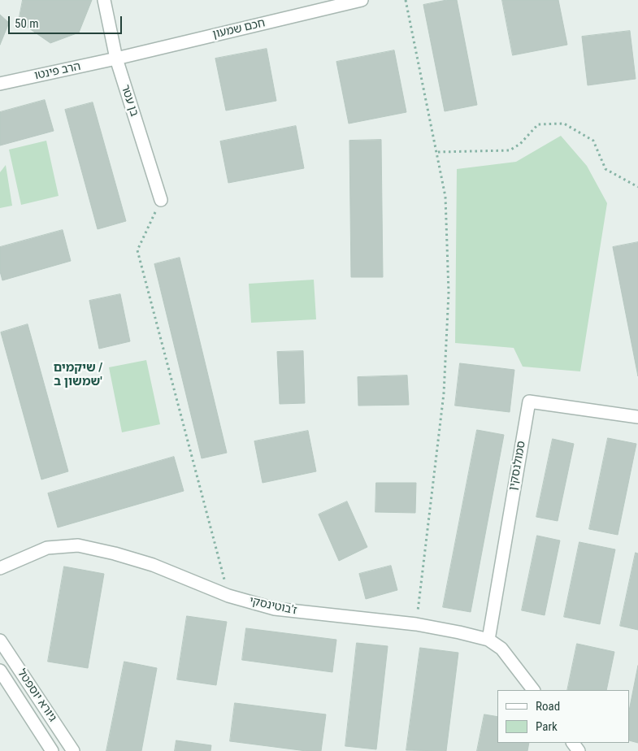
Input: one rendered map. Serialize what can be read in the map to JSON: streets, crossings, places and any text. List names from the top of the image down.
{
  "streets": {
    "street": [
      "חכם שמעון",
      "הרב פינטו",
      "בן עטר",
      "סמולנסקין",
      "ז'בוטינסקי",
      "גיורא יוספטל"
    ]
  },
  "crossings": [
    ["חכם שמעון", "הרב פינטו"],
    ["חכם שמעון", "בן עטר"],
    ["הרב פינטו", "בן עטר"],
    ["סמולנסקין", "ז'בוטינסקי"]
  ],
  "districts": ["שיקמים / שמשון ב'"],
  "legend": ["Road", "Park"],
  "scale_bar": "50 m"
}
